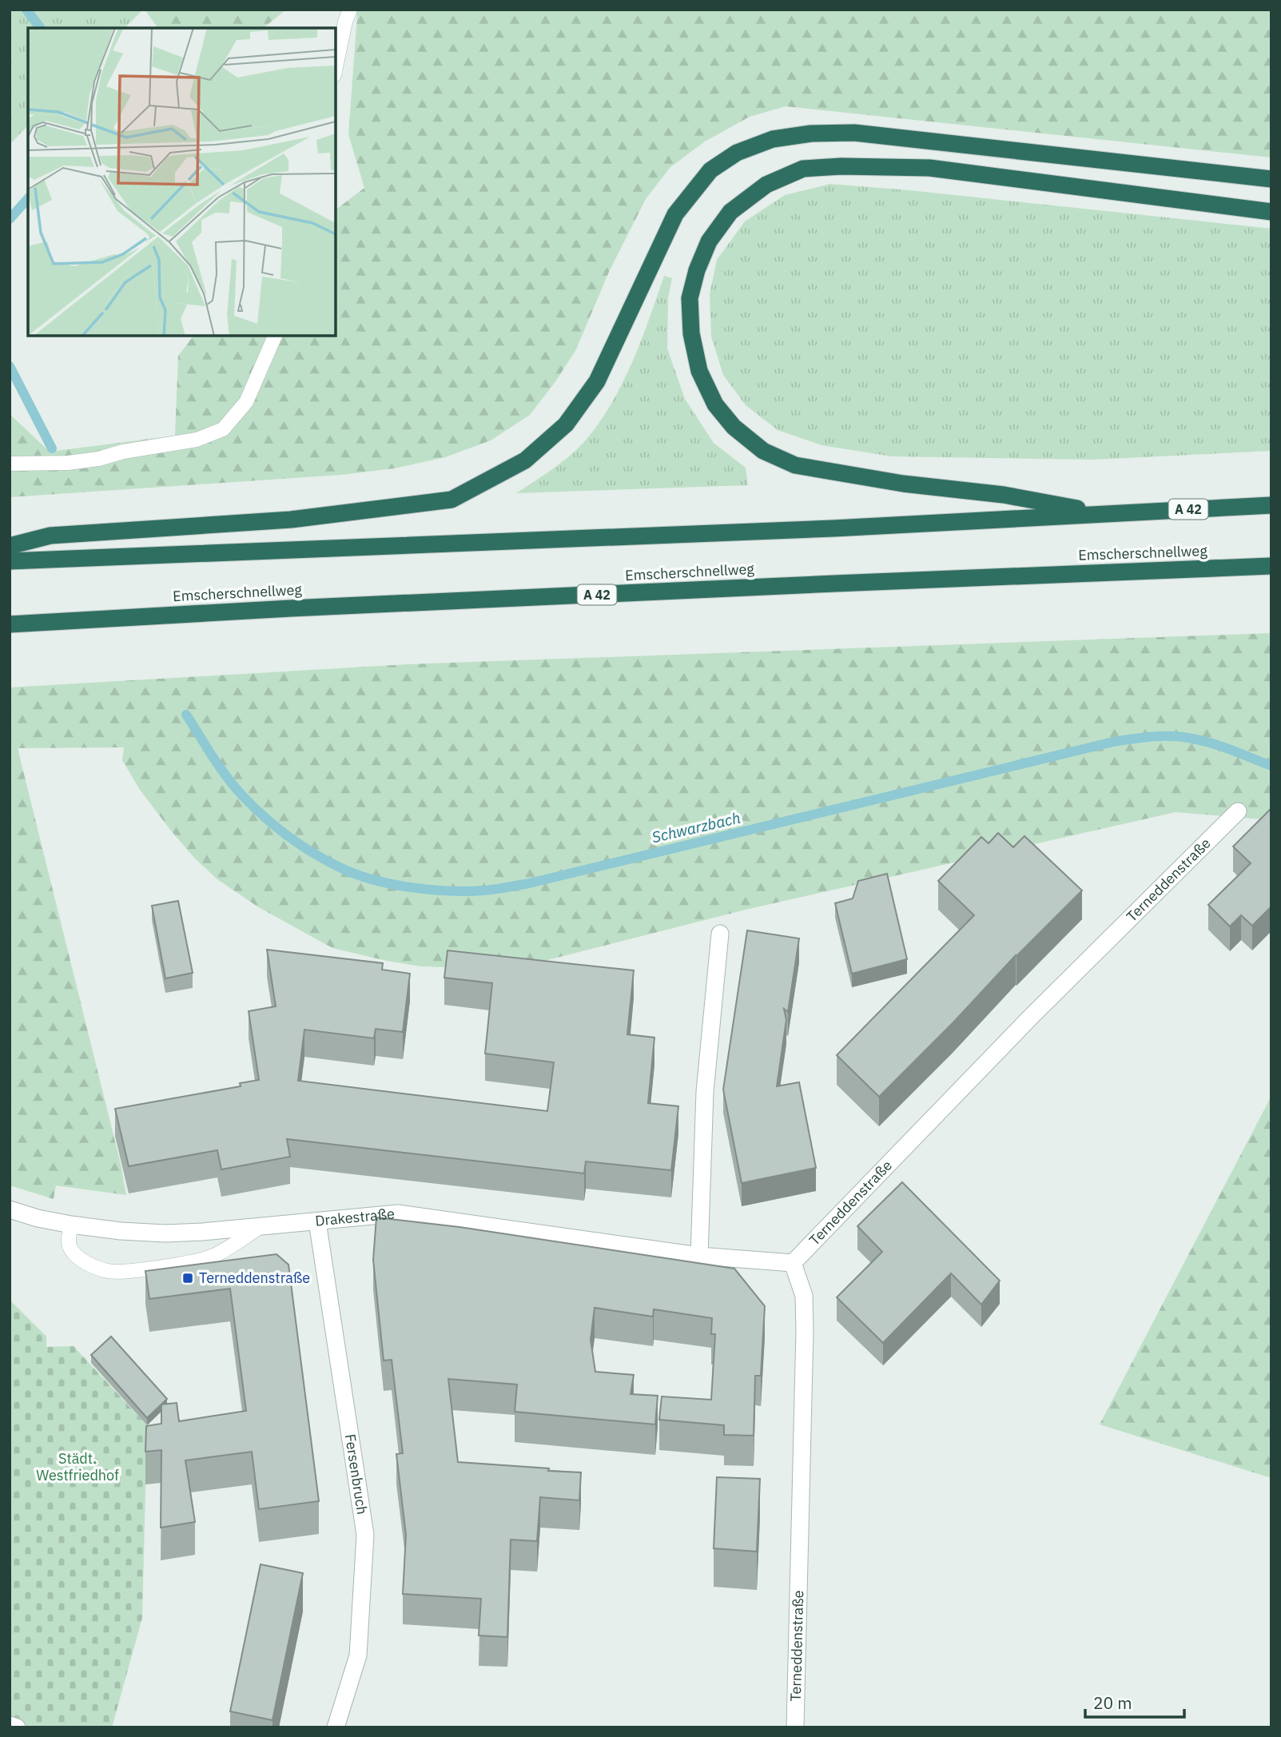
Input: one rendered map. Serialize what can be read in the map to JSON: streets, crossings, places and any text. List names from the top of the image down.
{
  "streets": {
    "highway": ["A 42", "Emscherschnellweg"],
    "street": ["Terneddenstraße", "Drakestraße", "Fersenbruch"]
  },
  "crossings": [
    ["Terneddenstraße", "Drakestraße"],
    ["Drakestraße", "Fersenbruch"]
  ],
  "water": ["Schwarzbach"],
  "parks": ["Städt. Westfriedhof"],
  "places": {
    "transit": ["Terneddenstraße"]
  },
  "scale_bar": "20 m"
}
